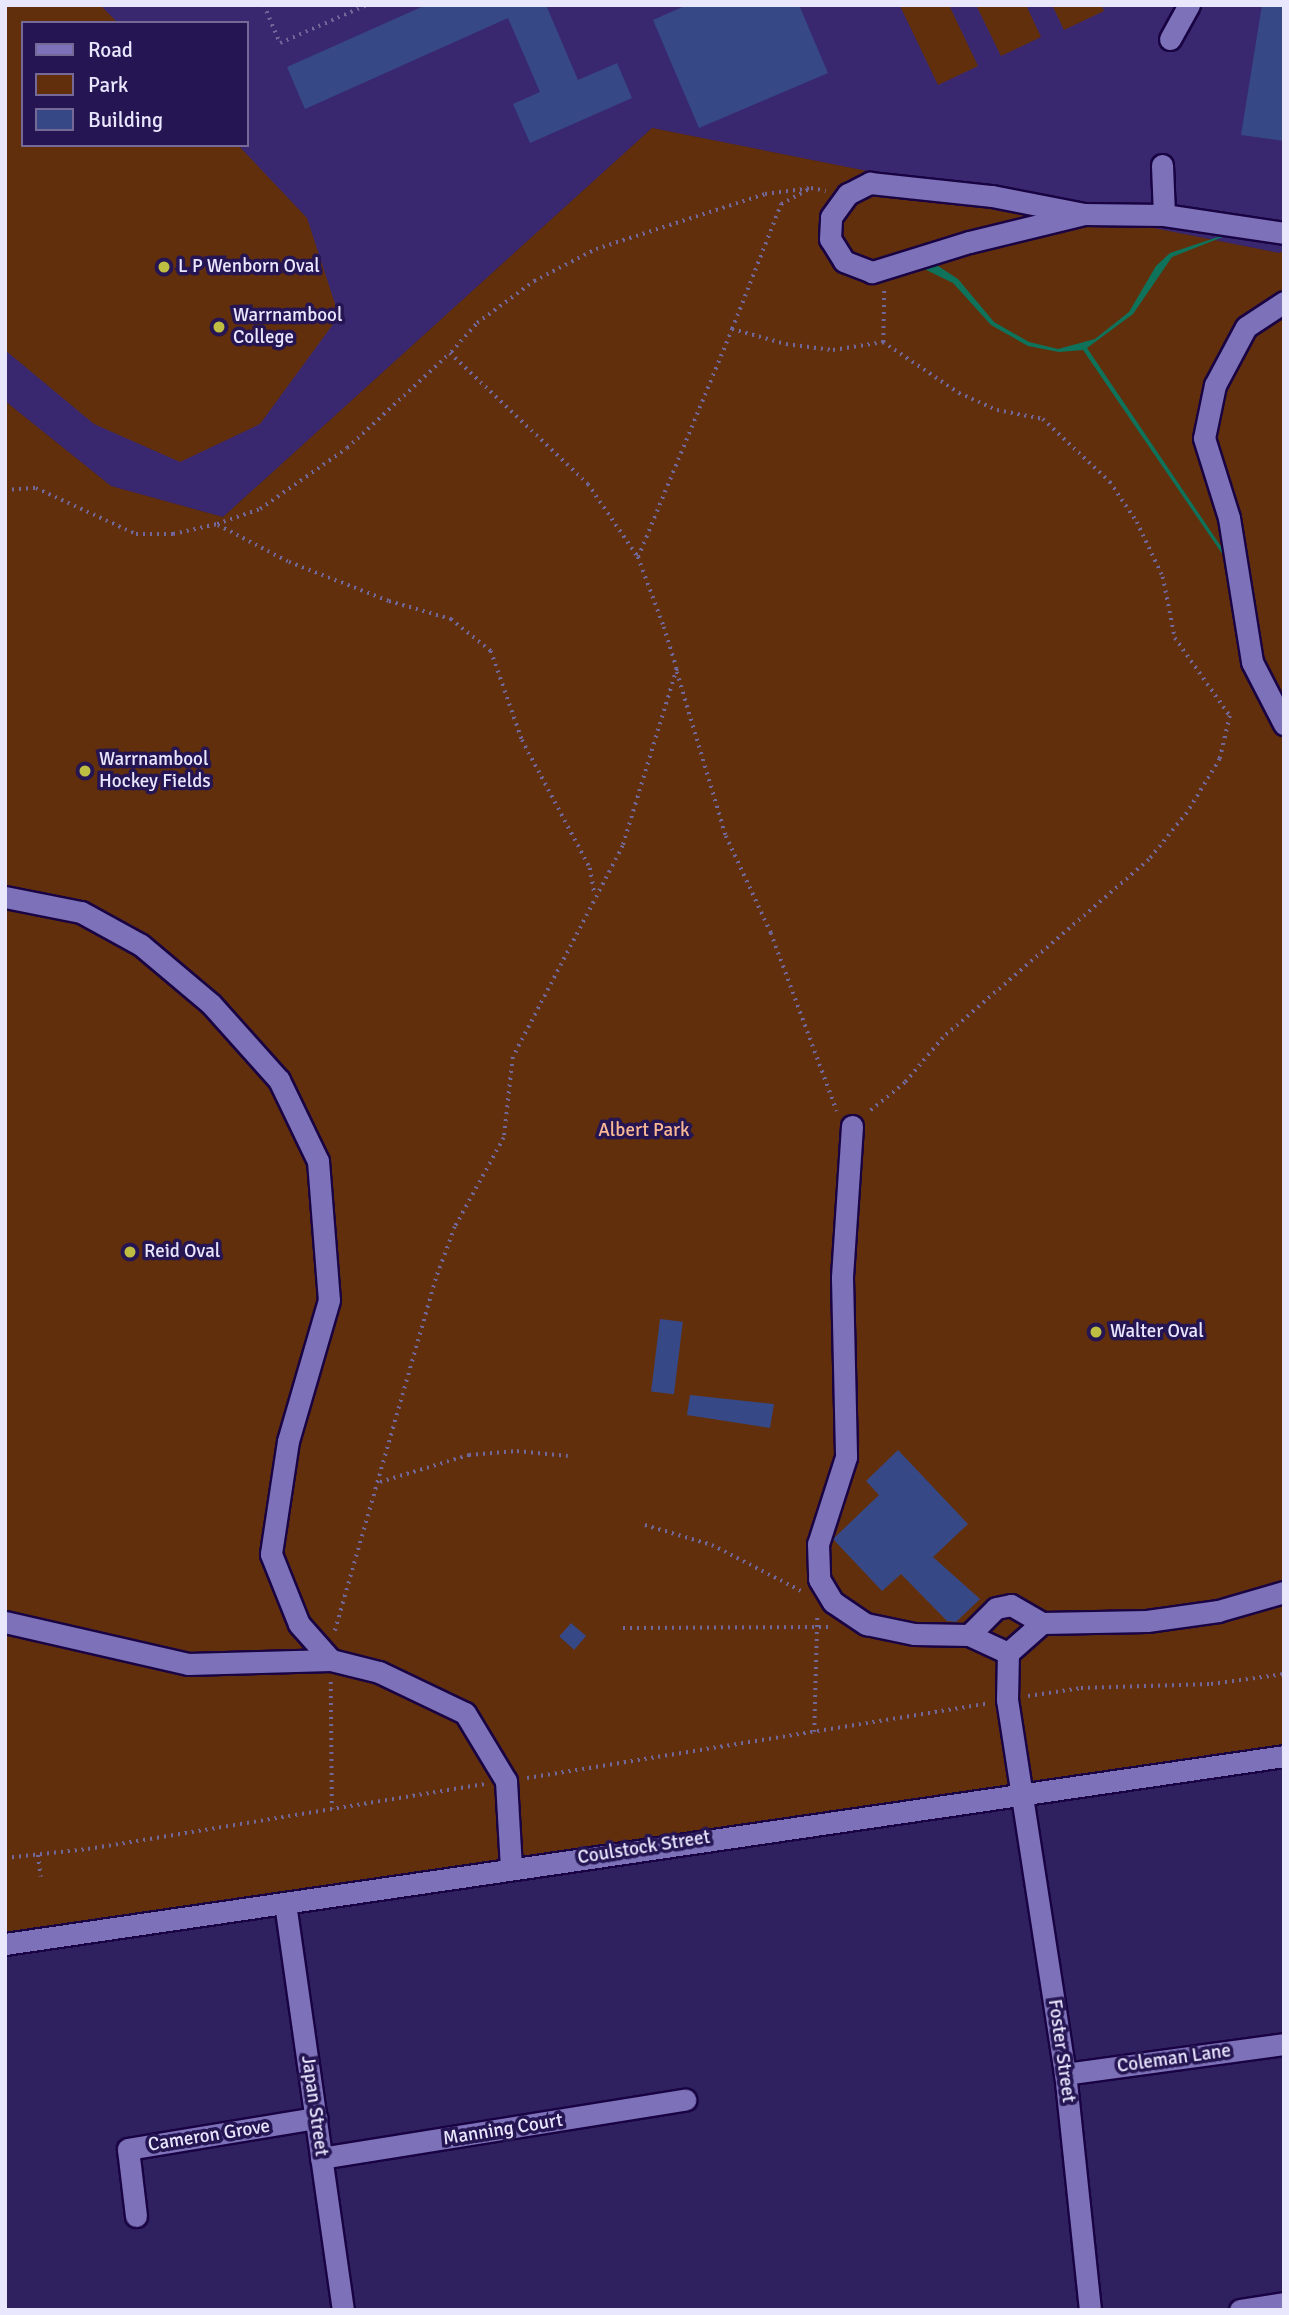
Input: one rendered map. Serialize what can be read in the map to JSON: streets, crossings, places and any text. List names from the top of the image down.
{
  "streets": {
    "street": [
      "Coulstock Street",
      "Foster Street",
      "Coleman Lane",
      "Japan Street",
      "Manning Court",
      "Cameron Grove"
    ]
  },
  "crossings": [
    ["Coulstock Street", "Foster Street"],
    ["Coulstock Street", "Japan Street"],
    ["Foster Street", "Coleman Lane"],
    ["Japan Street", "Manning Court"],
    ["Japan Street", "Cameron Grove"]
  ],
  "parks": ["Albert Park"],
  "places": [
    "L P Wenborn Oval",
    "Warrnambool College",
    "Warrnambool Hockey Fields",
    "Reid Oval",
    "Walter Oval"
  ],
  "legend": ["Road", "Park", "Building"]
}
